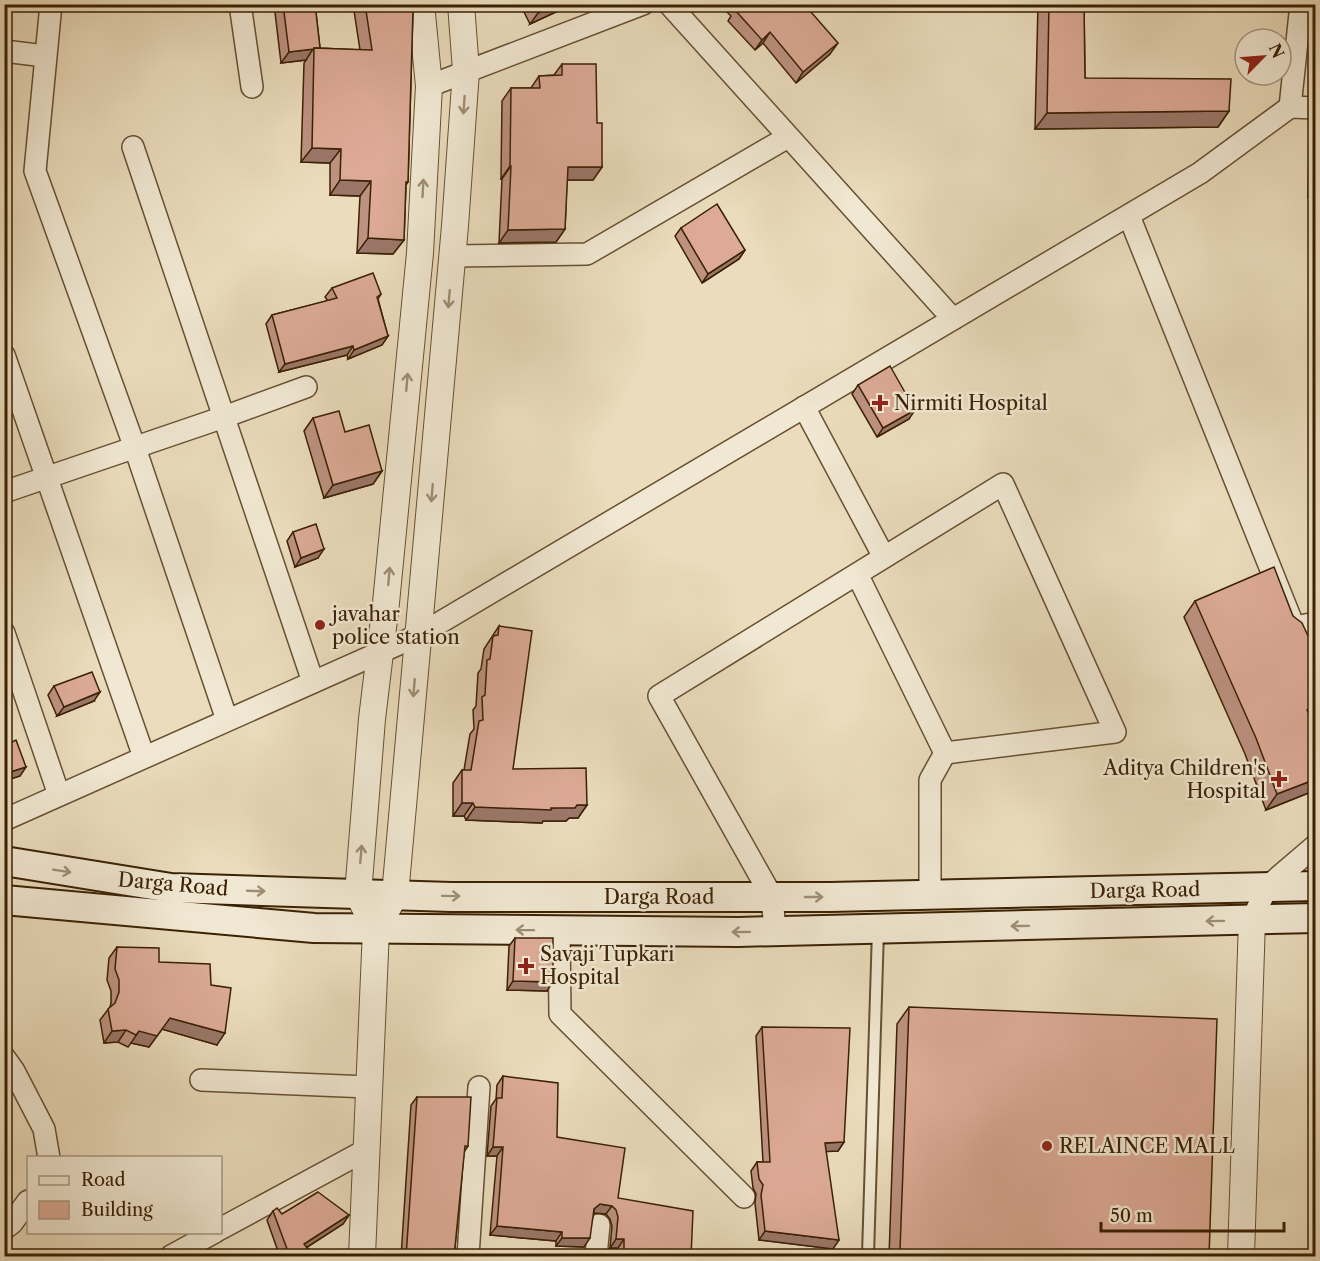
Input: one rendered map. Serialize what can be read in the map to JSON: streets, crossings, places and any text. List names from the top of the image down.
{
  "streets": {
    "main road": ["Darga Road"]
  },
  "places": {
    "health": ["Nirmiti Hospital", "Aditya Children's Hospital", "Savaji Tupkari Hospital"],
    "other": ["javahar police station", "RELAINCE MALL"]
  },
  "legend": ["Road", "Building"],
  "scale_bar": "50 m",
  "north": "top right"
}
